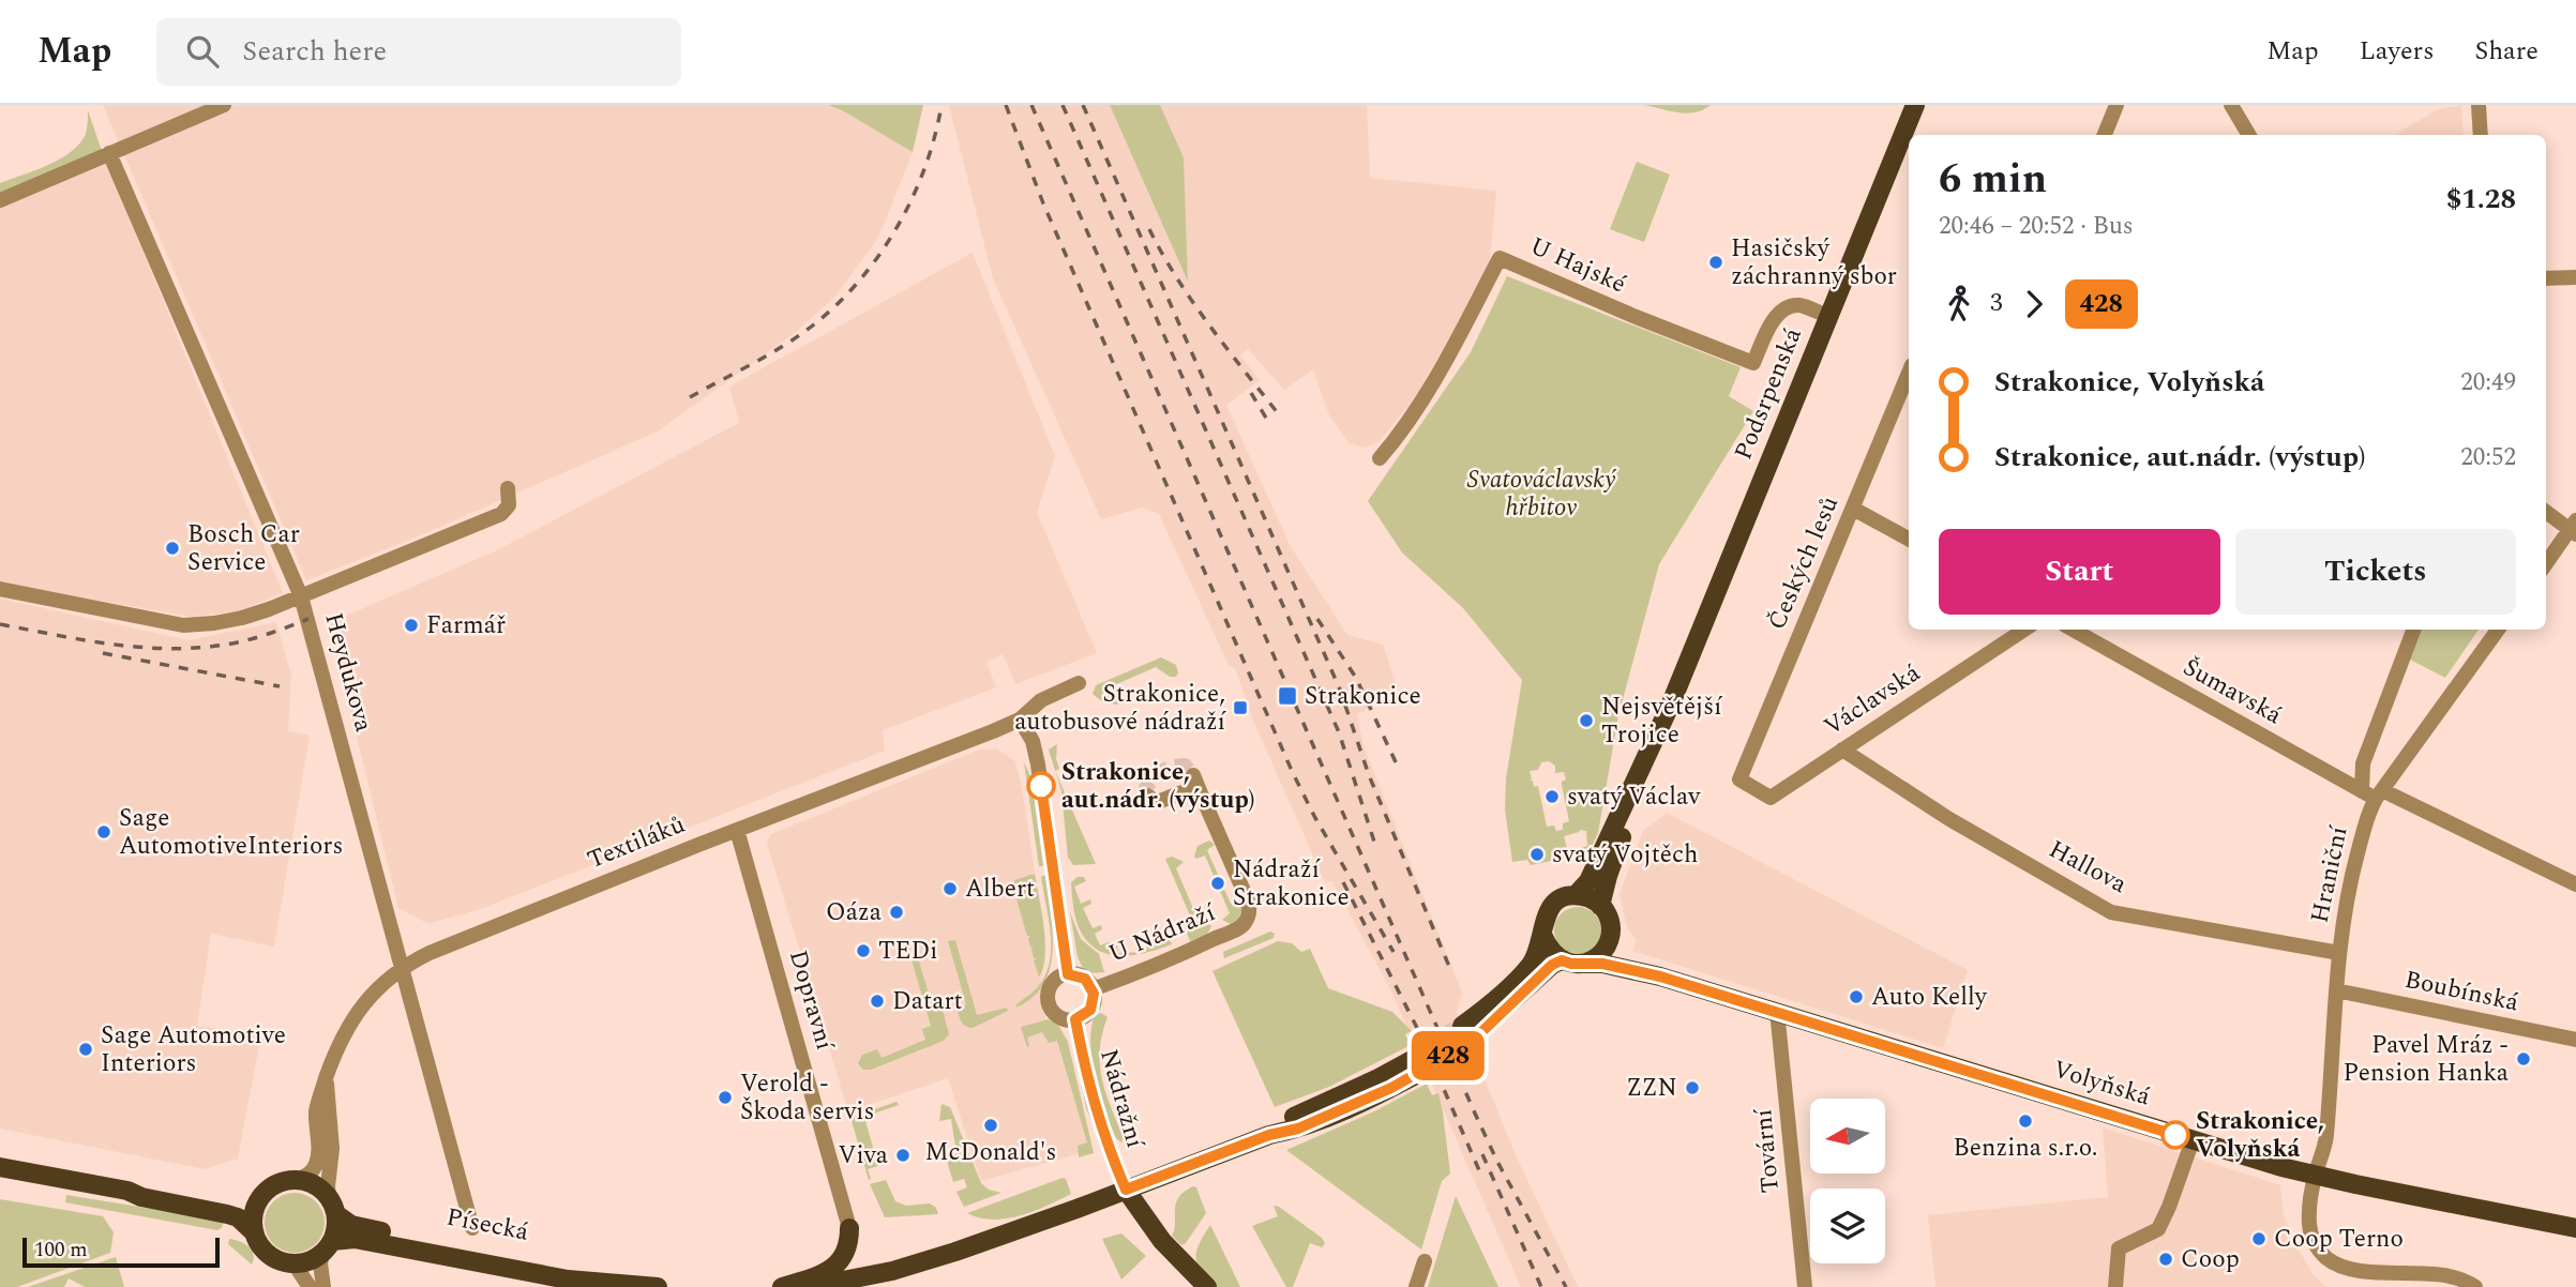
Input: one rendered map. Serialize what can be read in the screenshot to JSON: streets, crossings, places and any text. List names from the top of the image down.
{
  "streets": {
    "main road": ["Podsrpenská", "Volyňská", "Písecká"],
    "street": [
      "U Hajské",
      "Českých lesů",
      "Heydukova",
      "Šumavská",
      "Václavská",
      "Textiláků",
      "Hallova",
      "Hraniční",
      "U Nádraží",
      "Boubínská",
      "Dopravní",
      "Nádražní",
      "Tovární"
    ]
  },
  "crossings": [
    ["U Hajské", "Podsrpenská"],
    ["Podsrpenská", "Volyňská"],
    ["Českých lesů", "Václavská"],
    ["Heydukova", "Textiláků"],
    ["Šumavská", "Hraniční"],
    ["Václavská", "Hallova"],
    ["Textiláků", "Dopravní"],
    ["Textiláků", "Písecká"],
    ["Hallova", "Hraniční"],
    ["Hraniční", "Boubínská"],
    ["Hraniční", "Volyňská"],
    ["U Nádraží", "Nádražní"],
    ["Volyňská", "Tovární"]
  ],
  "parks": ["Svatováclavský hřbitov"],
  "places": {
    "other": [
      "Hasičský záchranný sbor",
      "Bosch Car Service",
      "Farmář",
      "Nejsvětější Trojice",
      "Strakonice, aut.nádr. (výstup)",
      "svatý Václav",
      "Sage AutomotiveInteriors",
      "svatý Vojtěch",
      "Nádraží Strakonice",
      "Albert",
      "Oáza",
      "TEDi",
      "Auto Kelly",
      "Datart",
      "Sage Automotive Interiors",
      "Pavel Mráz - Pension Hanka",
      "ZZN",
      "Verold - Škoda servis",
      "Benzina s.r.o.",
      "McDonald's",
      "Strakonice, Volyňská",
      "Viva",
      "Coop Terno",
      "Coop"
    ],
    "transit": ["Strakonice", "Strakonice, autobusové nádraží"]
  },
  "lines": ["bus line 428"],
  "scale_bar": "100 m",
  "north": "left",
  "page": {
    "header": "Map",
    "search": "Search here",
    "nav": ["Map", "Layers", "Share"],
    "on_map": "428",
    "heading": ["6 min", "20:46 – 20:52 · Bus", "$1.28"],
    "legs": ["3", "428"],
    "list": [
      {
        "name": "Strakonice, Volyňská",
        "value": "20:49"
      },
      {
        "name": "Strakonice, aut.nádr. (výstup)",
        "value": "20:52"
      }
    ],
    "buttons": ["Start", "Tickets"],
    "scale": "100 m"
  }
}
